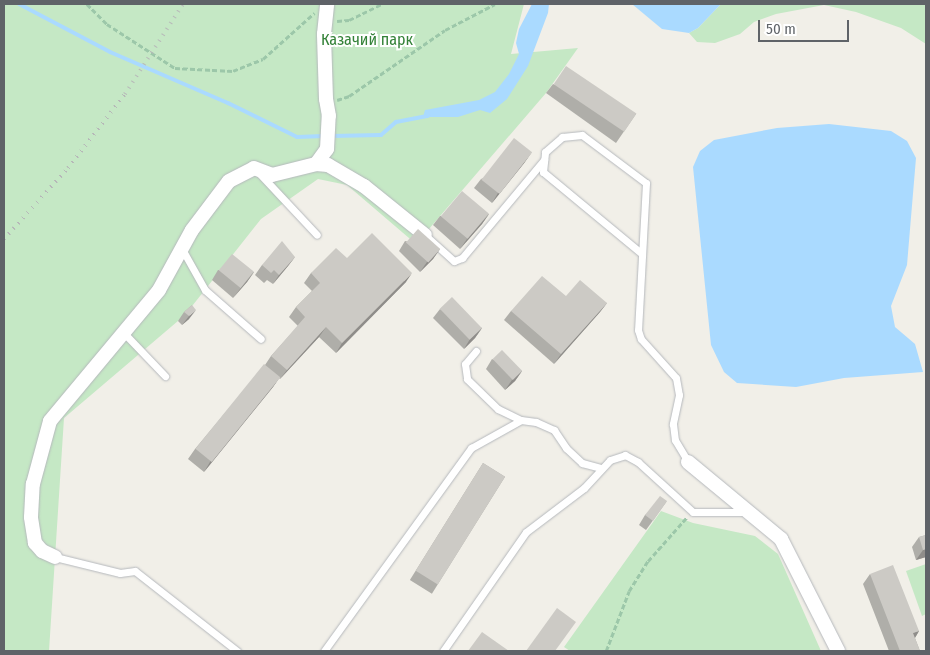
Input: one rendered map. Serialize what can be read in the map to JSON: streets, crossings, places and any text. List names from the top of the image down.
{
  "parks": ["Казачий парк"],
  "scale_bar": "50 m"
}
